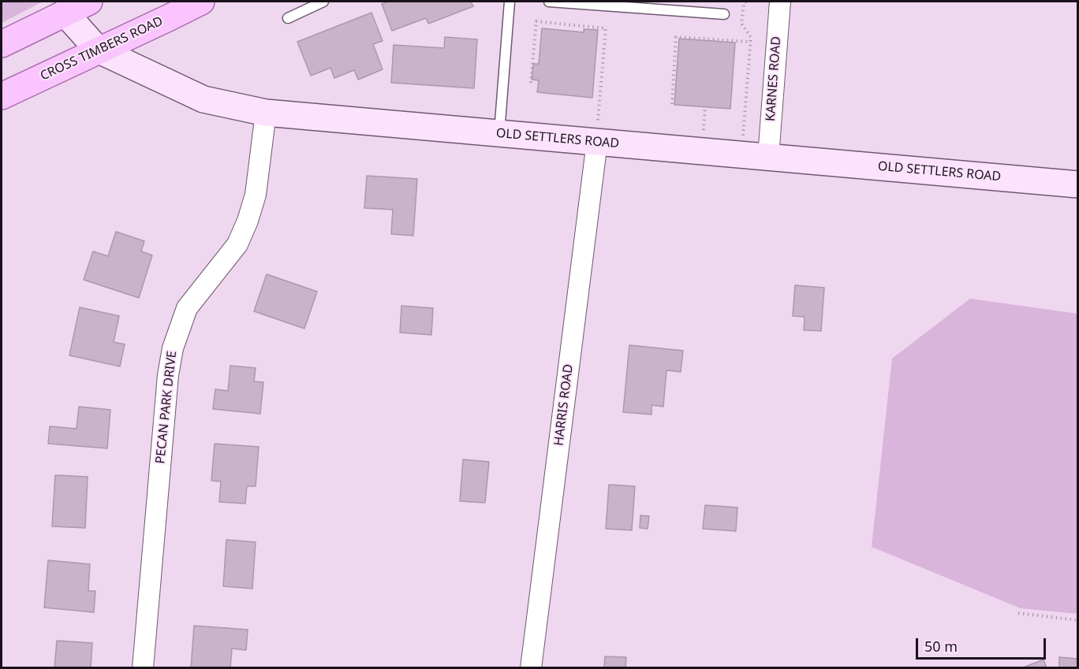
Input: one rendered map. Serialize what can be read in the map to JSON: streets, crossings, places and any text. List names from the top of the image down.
{
  "streets": {
    "main road": ["CROSS TIMBERS ROAD", "OLD SETTLERS ROAD"],
    "street": ["KARNES ROAD", "HARRIS ROAD", "PECAN PARK DRIVE"]
  },
  "crossings": [
    ["CROSS TIMBERS ROAD", "OLD SETTLERS ROAD"],
    ["KARNES ROAD", "OLD SETTLERS ROAD"],
    ["OLD SETTLERS ROAD", "HARRIS ROAD"],
    ["OLD SETTLERS ROAD", "PECAN PARK DRIVE"]
  ],
  "scale_bar": "50 m"
}
